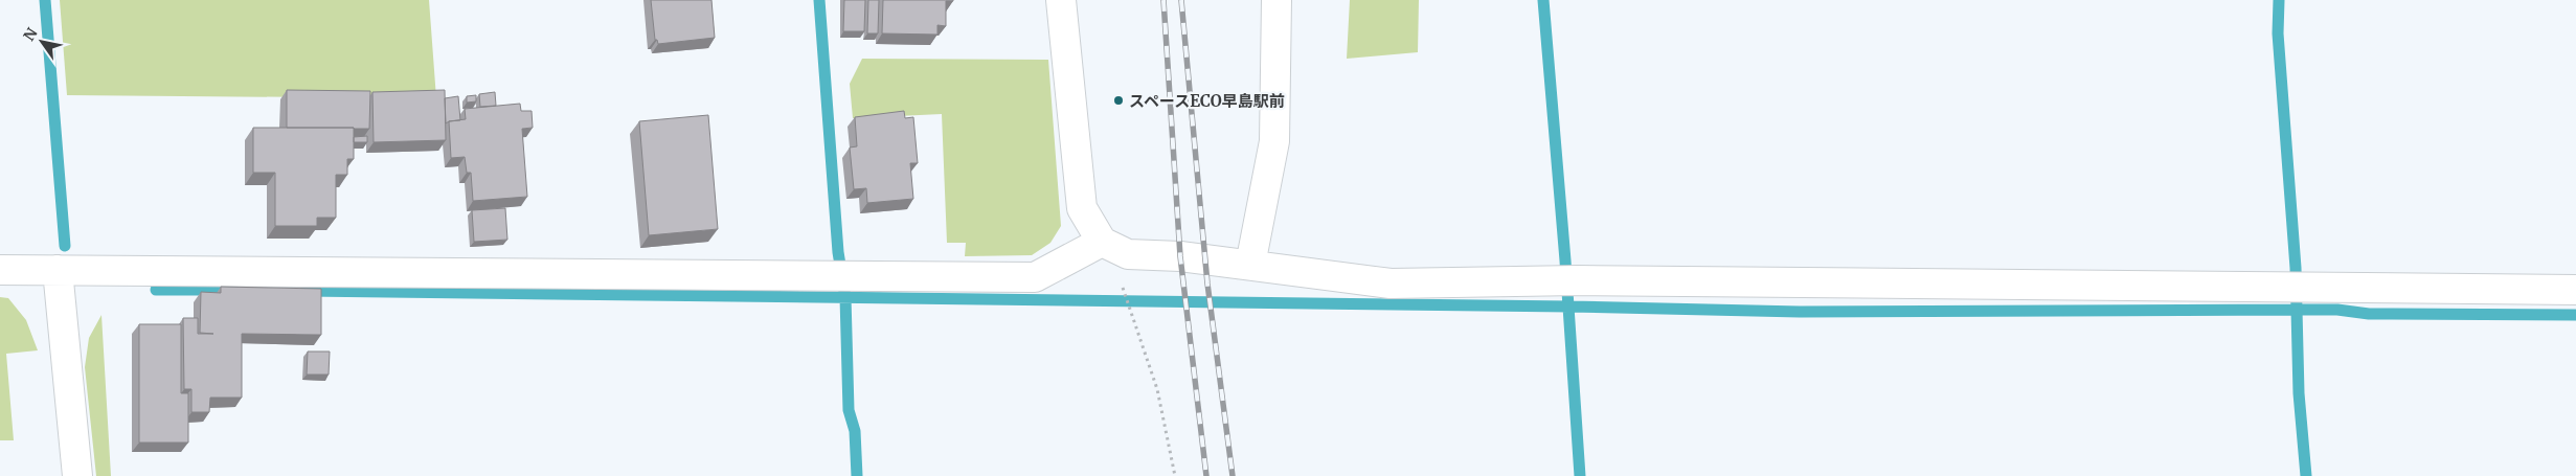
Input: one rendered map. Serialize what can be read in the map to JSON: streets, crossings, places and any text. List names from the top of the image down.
{
  "places": ["スペースECO早島駅前"],
  "north": "top left"
}
